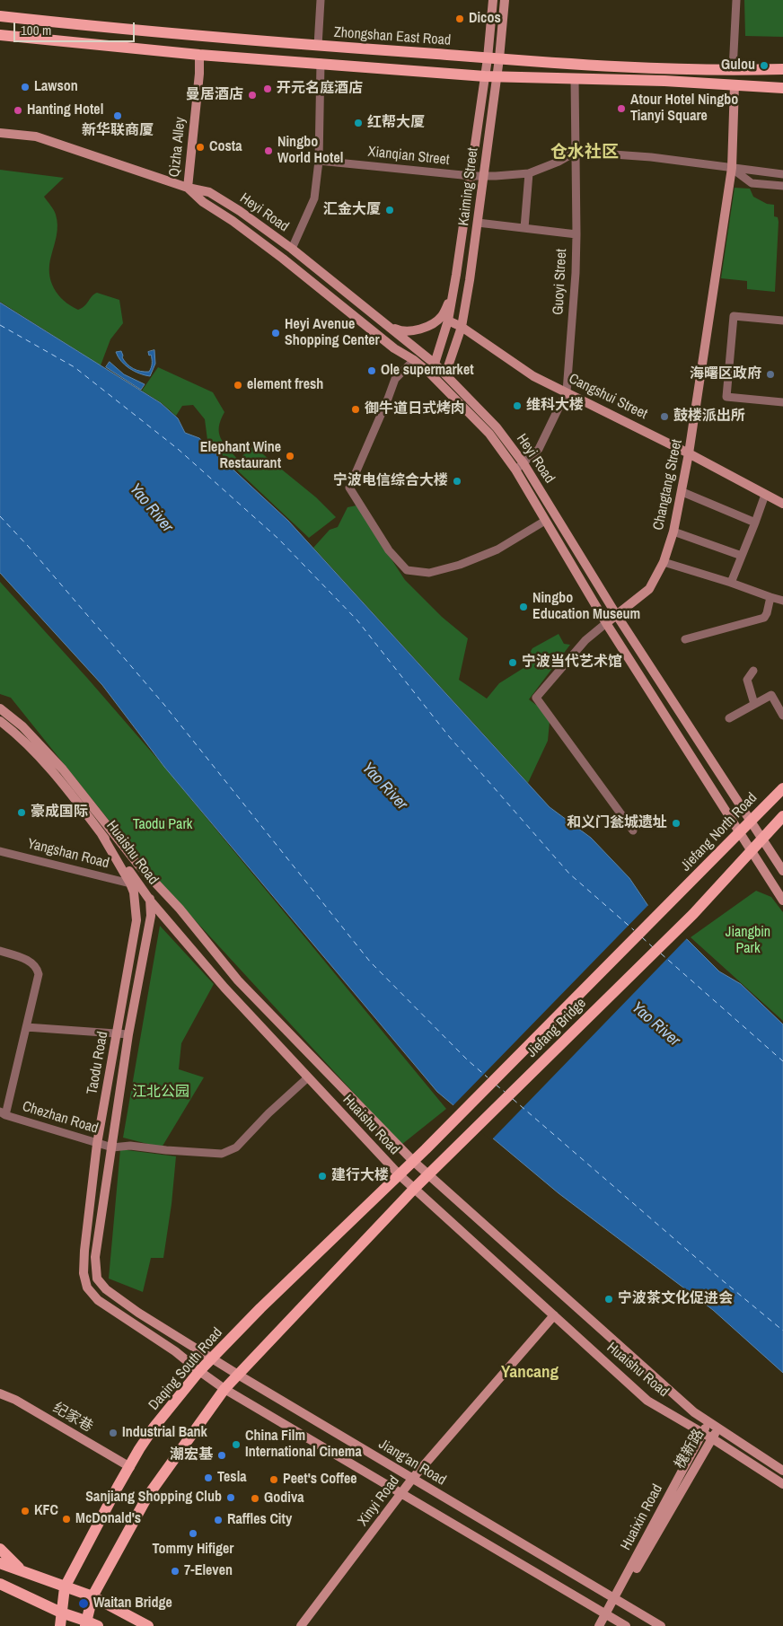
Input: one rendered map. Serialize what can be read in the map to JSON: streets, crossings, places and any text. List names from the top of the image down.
{
  "streets": {
    "main road": [
      "Zhongshan East Road",
      "Jiefang North Road",
      "Jiefang Bridge",
      "Daqing South Road"
    ],
    "street": [
      "Qizha Alley",
      "Xianqian Street",
      "Kaiming Street",
      "Heyi Road",
      "Guoyi Street",
      "Cangshui Street",
      "Changtang Street",
      "Huaishu Road",
      "Yangshan Road",
      "Taodu Road",
      "Chezhan Road",
      "纪家巷",
      "槐新路",
      "Jiang'an Road",
      "Xinyi Road",
      "Huaixin Road"
    ]
  },
  "crossings": [
    ["Zhongshan East Road", "Kaiming Street"],
    ["Qizha Alley", "Heyi Road"],
    ["Xianqian Street", "Kaiming Street"],
    ["Xianqian Street", "Guoyi Street"],
    ["Kaiming Street", "Heyi Road"],
    ["Kaiming Street", "Cangshui Street"],
    ["Heyi Road", "Guoyi Street"],
    ["Heyi Road", "Changtang Street"],
    ["Heyi Road", "Jiefang North Road"],
    ["Heyi Road", "Jiefang Bridge"],
    ["Guoyi Street", "Cangshui Street"],
    ["Cangshui Street", "Changtang Street"],
    ["Jiefang North Road", "Jiefang Bridge"],
    ["Huaishu Road", "Jiefang Bridge"],
    ["Huaishu Road", "Taodu Road"],
    ["Huaishu Road", "Chezhan Road"],
    ["Huaishu Road", "Daqing South Road"],
    ["Huaishu Road", "槐新路"],
    ["Huaishu Road", "Xinyi Road"],
    ["Huaishu Road", "Huaixin Road"],
    ["Yangshan Road", "Taodu Road"],
    ["Jiefang Bridge", "Daqing South Road"],
    ["Taodu Road", "Chezhan Road"],
    ["Taodu Road", "Daqing South Road"],
    ["Taodu Road", "Jiang'an Road"],
    ["Daqing South Road", "纪家巷"],
    ["Daqing South Road", "Jiang'an Road"],
    ["槐新路", "Jiang'an Road"],
    ["槐新路", "Huaixin Road"],
    ["Jiang'an Road", "Xinyi Road"],
    ["Jiang'an Road", "Huaixin Road"]
  ],
  "districts": ["仓水社区", "Yancang"],
  "water": ["Yao River"],
  "parks": ["Taodu Park", "Jiangbin Park", "江北公园"],
  "places": [
    "Dicos",
    "Gulou",
    "Lawson",
    "开元名庭酒店",
    "曼居酒店",
    "Atour Hotel Ningbo Tianyi Square",
    "Hanting Hotel",
    "新华联商厦",
    "红帮大厦",
    "Costa",
    "Ningbo World Hotel",
    "汇金大厦",
    "Heyi Avenue Shopping Center",
    "Ole supermarket",
    "海曙区政府",
    "element fresh",
    "维科大楼",
    "御牛道日式烤肉",
    "鼓楼派出所",
    "Elephant Wine Restaurant",
    "宁波电信综合大楼",
    "Ningbo Education Museum",
    "宁波当代艺术馆",
    "豪成国际",
    "和义门瓮城遗址",
    "建行大楼",
    "宁波茶文化促进会",
    "Industrial Bank",
    "China Film International Cinema",
    "潮宏基",
    "Tesla",
    "Peet's Coffee",
    "Sanjiang Shopping Club",
    "Godiva",
    "KFC",
    "McDonald's",
    "Raffles City",
    "Tommy Hifiger",
    "7-Eleven",
    "Waitan Bridge"
  ],
  "scale_bar": "100 m"
}
